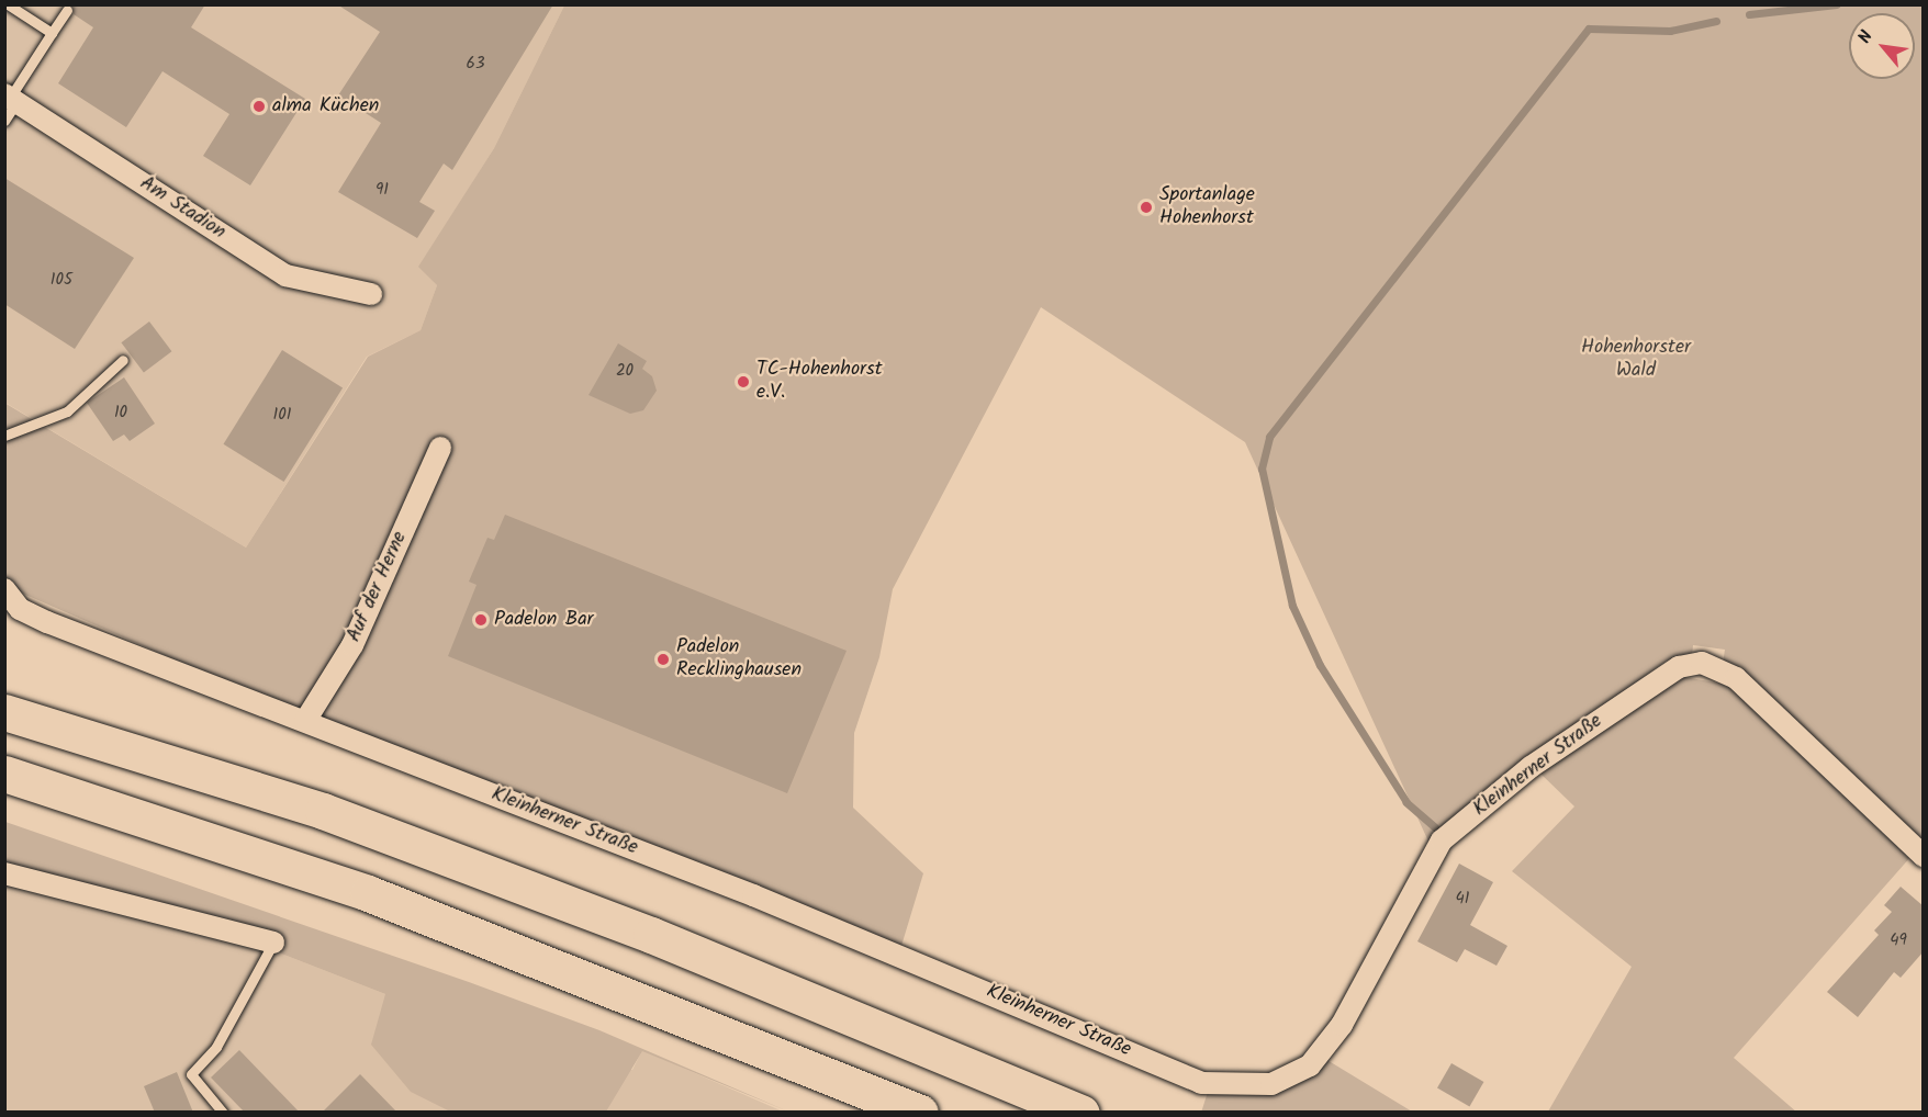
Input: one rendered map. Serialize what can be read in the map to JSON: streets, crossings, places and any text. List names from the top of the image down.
{
  "streets": {
    "street": ["Am Stadion", "Auf der Herne", "Kleinherner Straße"]
  },
  "crossings": [
    ["Auf der Herne", "Kleinherner Straße"]
  ],
  "parks": ["Hohenhorster Wald"],
  "places": [
    "alma Küchen",
    "Sportanlage Hohenhorst",
    "TC-Hohenhorst e.V.",
    "Padelon Bar",
    "Padelon Recklinghausen"
  ],
  "house_numbers": [
    "63",
    "91",
    "105",
    "20",
    "10",
    "101",
    "41",
    "49"
  ],
  "north": "top left"
}
